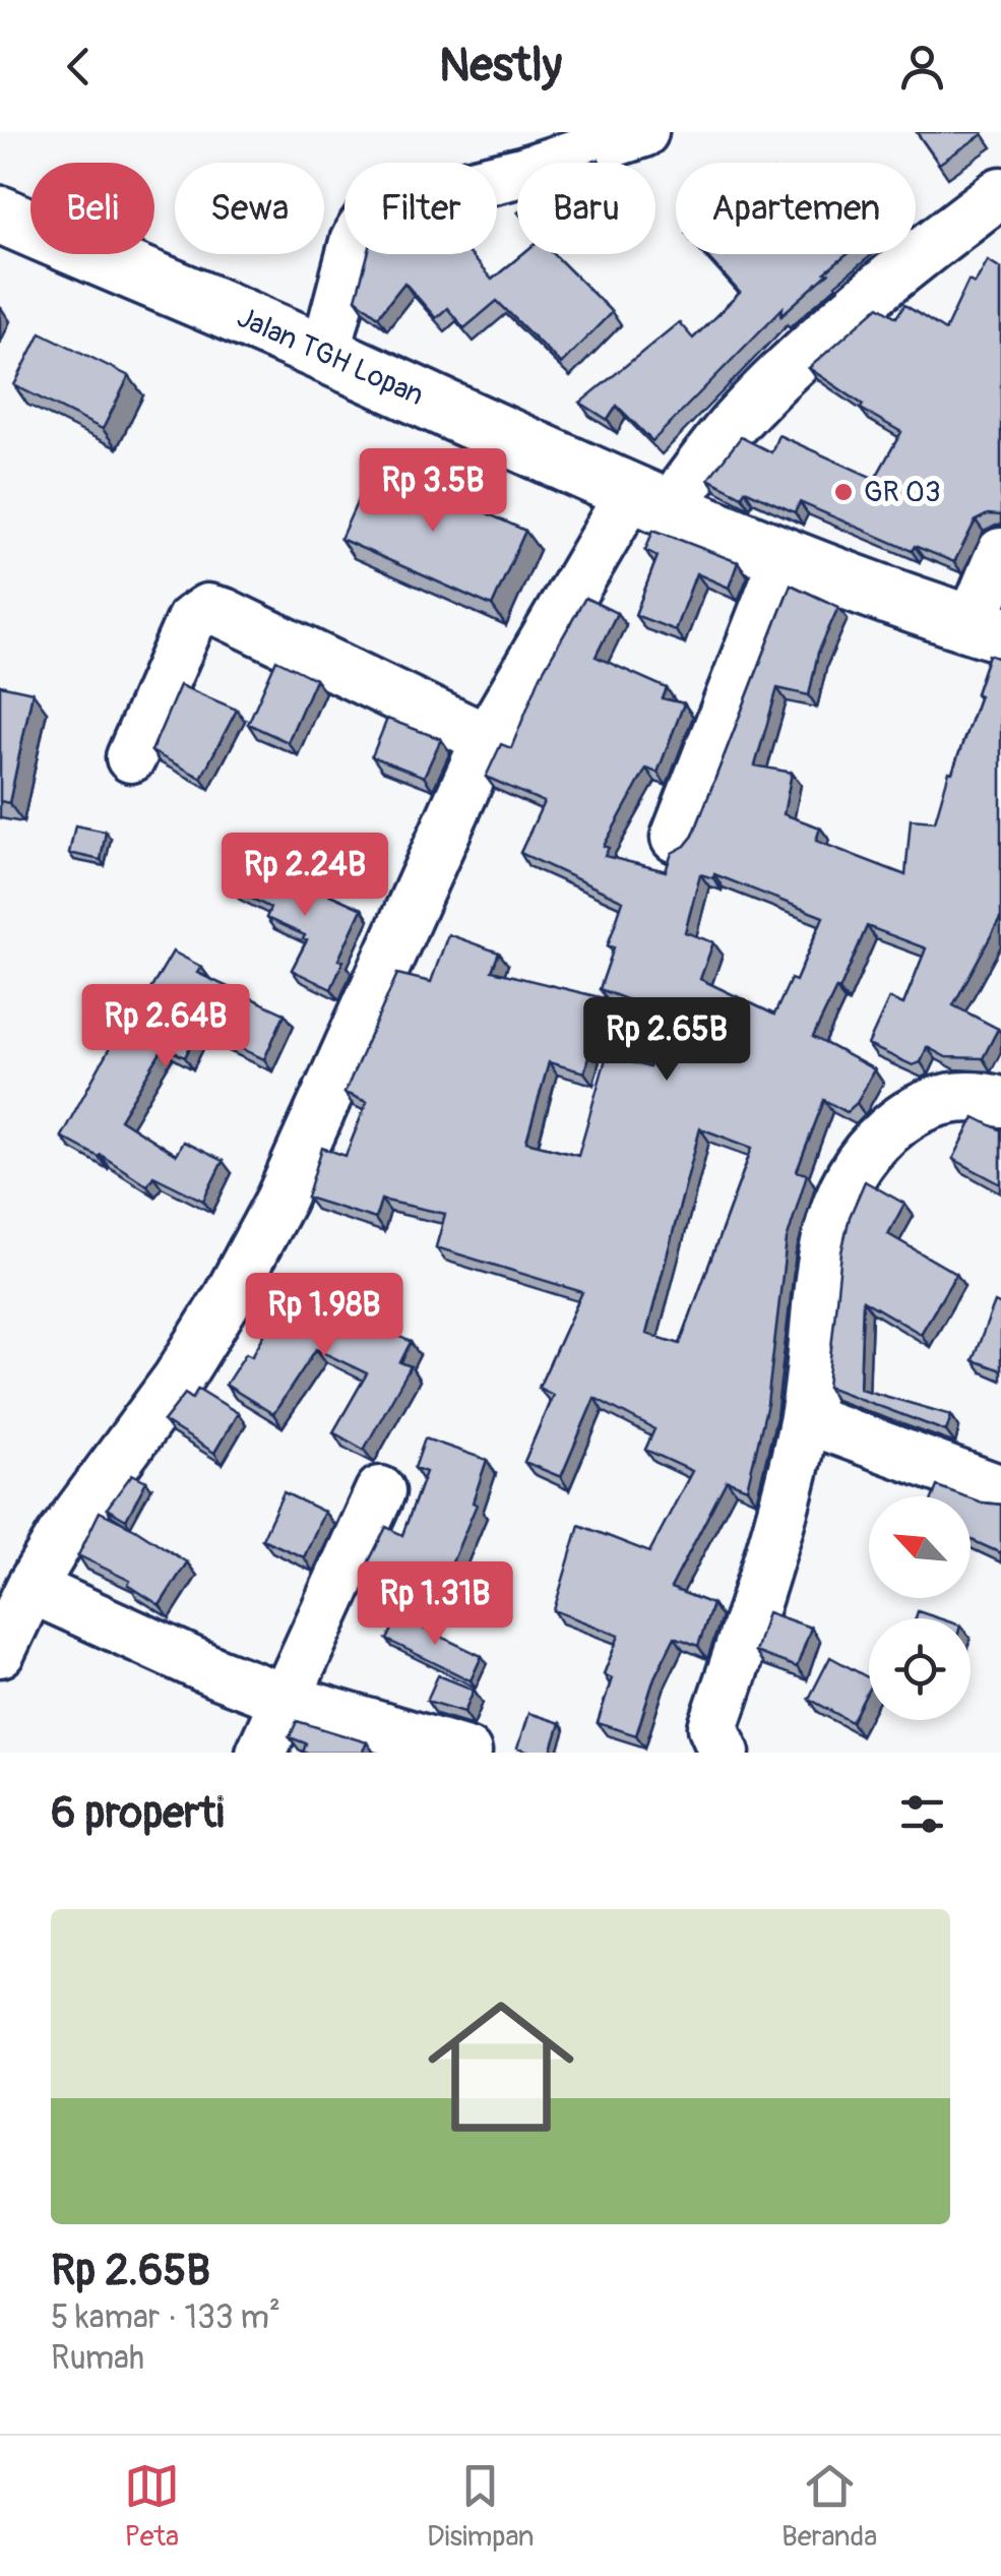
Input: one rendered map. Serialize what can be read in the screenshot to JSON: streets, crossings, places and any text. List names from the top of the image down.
{
  "streets": {
    "highway": ["Jalan TGH Lopan"]
  },
  "places": ["GR 03"],
  "north": "top left",
  "page": {
    "header": "Nestly",
    "chip": [
      "Beli",
      "Sewa",
      "Filter",
      "Baru",
      "Apartemen"
    ],
    "price": [
      "Rp 3.5B",
      "Rp 2.24B",
      "Rp 2.64B",
      "Rp 2.65B",
      "Rp 1.98B",
      "Rp 1.31B"
    ],
    "heading": "6 properti",
    "list": [
      {
        "name": "Rp 2.65B",
        "note": "5 kamar · 133 m² · Rumah"
      }
    ],
    "tabs": ["Peta", "Disimpan", "Beranda"]
  }
}
